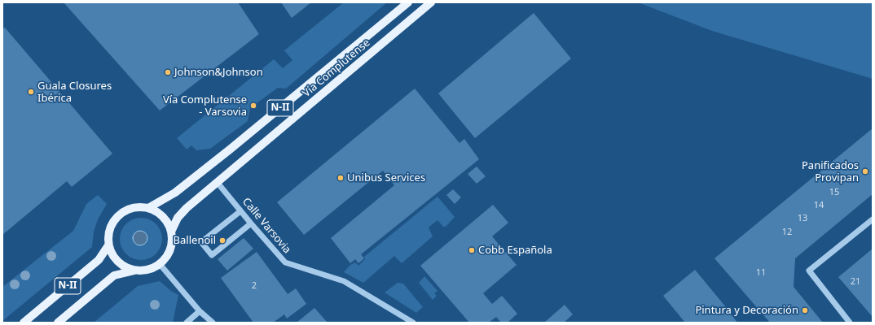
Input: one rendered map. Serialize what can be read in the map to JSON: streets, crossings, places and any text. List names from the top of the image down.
{
  "streets": {
    "main road": ["Vía Complutense", "N-II"],
    "street": ["Calle Varsovia"]
  },
  "crossings": [
    ["Vía Complutense", "N-II"],
    ["Vía Complutense", "Calle Varsovia"]
  ],
  "places": [
    "Johnson&Johnson",
    "Guala Closures Ibérica",
    "Vía Complutense - Varsovia",
    "Panificados Provipan",
    "Unibus Services",
    "Ballenoil",
    "Cobb Española",
    "Pintura y Decoración"
  ],
  "house_numbers": [
    "15",
    "14",
    "13",
    "12",
    "11",
    "21",
    "2"
  ]
}
